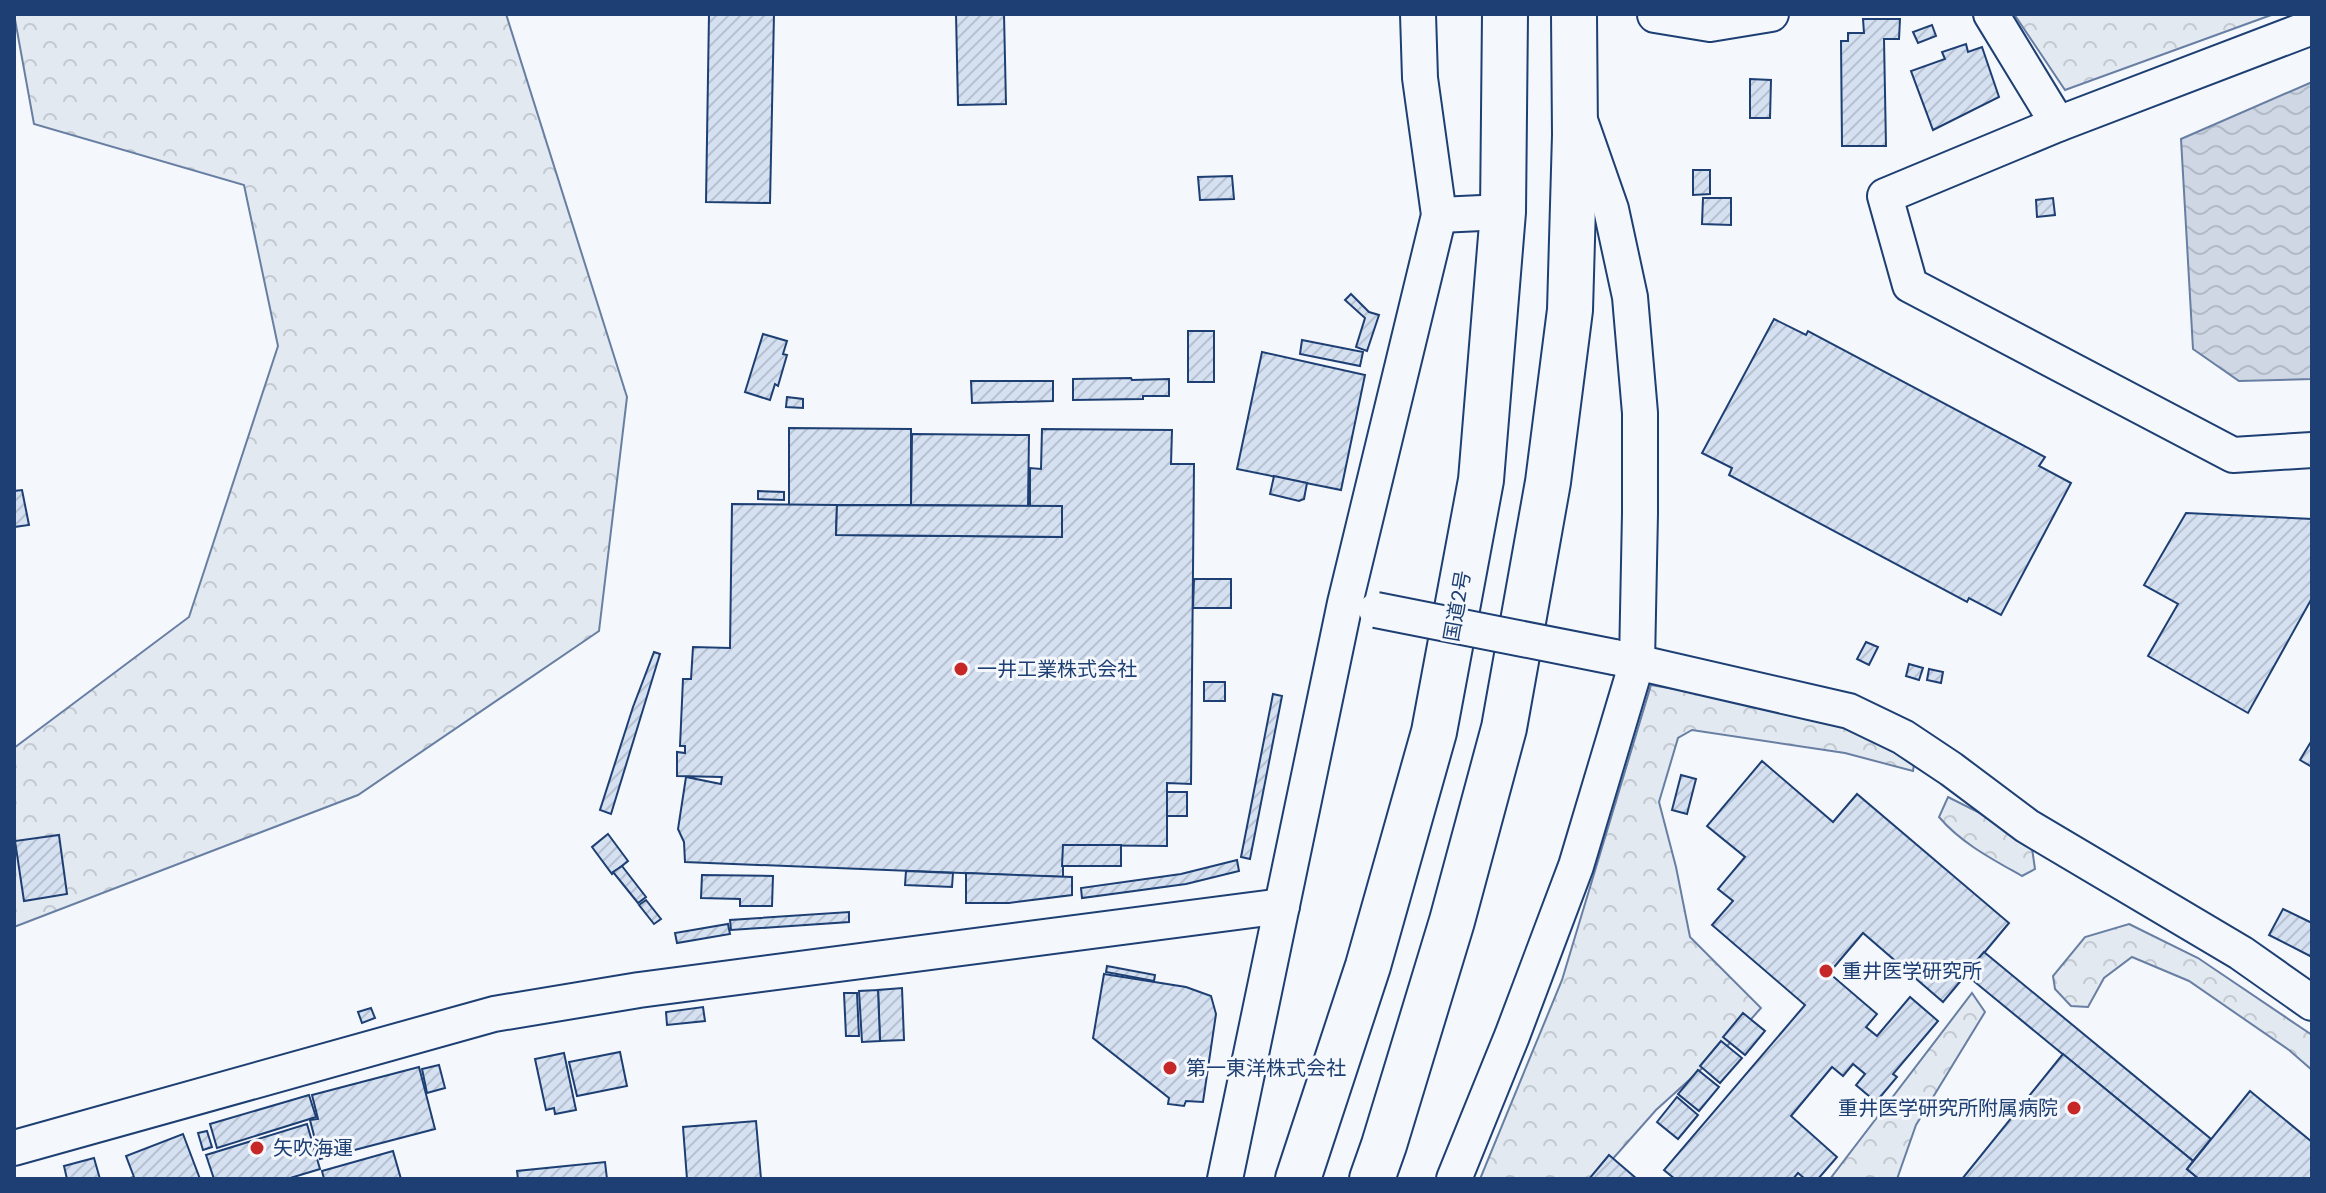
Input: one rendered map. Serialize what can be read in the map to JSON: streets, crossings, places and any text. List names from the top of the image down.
{
  "streets": {
    "highway": ["国道2号"]
  },
  "places": [
    "一井工業株式会社",
    "重井医学研究所",
    "第一東洋株式会社",
    "重井医学研究所附属病院",
    "矢吹海運"
  ]
}
